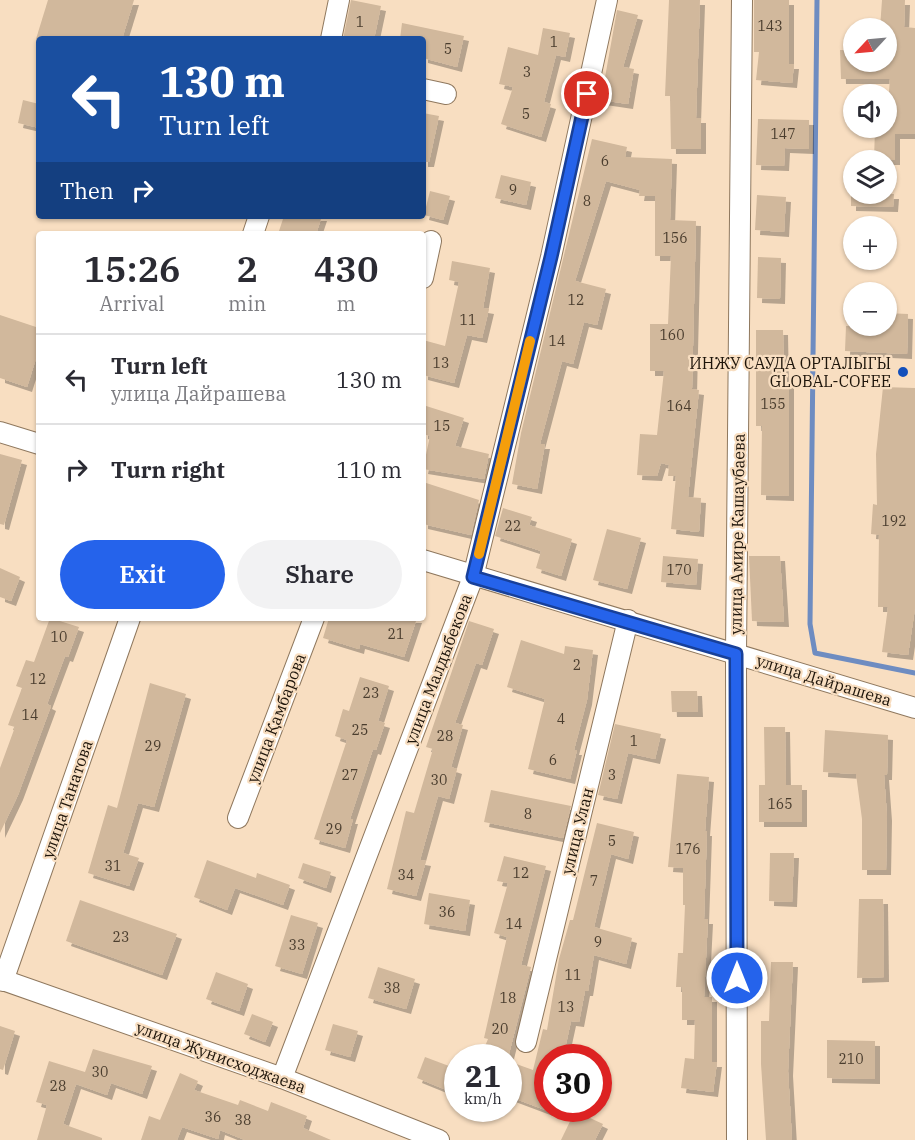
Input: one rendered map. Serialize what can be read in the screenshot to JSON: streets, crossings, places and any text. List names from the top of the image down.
{
  "streets": {
    "street": [
      "улица Амире Кашаубаева",
      "улица Малдыбекова",
      "улица Дайрашева",
      "улица Қамбарова",
      "улица Танатова",
      "улица Улан",
      "улица Жунисходжаева"
    ]
  },
  "crossings": [
    ["улица Амире Кашаубаева", "улица Дайрашева"],
    ["улица Малдыбекова", "улица Дайрашева"],
    ["улица Малдыбекова", "улица Жунисходжаева"],
    ["улица Дайрашева", "улица Улан"],
    ["улица Танатова", "улица Жунисходжаева"]
  ],
  "places": ["ИНЖУ САУДА ОРТАЛЫГЫ GLOBAL-COFEE"],
  "house_numbers": [
    "1",
    "143",
    "1",
    "5",
    "3",
    "5",
    "147",
    "6",
    "9",
    "8",
    "156",
    "12",
    "11",
    "160",
    "14",
    "13",
    "155",
    "164",
    "15",
    "192",
    "22",
    "170",
    "21",
    "10",
    "2",
    "12",
    "23",
    "14",
    "4",
    "25",
    "28",
    "1",
    "29",
    "6",
    "27",
    "3",
    "30",
    "165",
    "8",
    "29",
    "5",
    "176",
    "31",
    "12",
    "34",
    "7",
    "36",
    "14",
    "23",
    "9",
    "33",
    "11",
    "38",
    "18",
    "13",
    "20",
    "210",
    "30",
    "28",
    "36",
    "38"
  ],
  "north": "bottom left",
  "page": {
    "map_buttons": ["+", "−"],
    "turn": ["130 m", "Turn left"],
    "then": "Then",
    "eta": [
      "15:26",
      "Arrival",
      "2",
      "min",
      "430",
      "m"
    ],
    "list": [
      {
        "name": "Turn left",
        "note": "улица Дайрашева",
        "value": "130 m"
      },
      {
        "name": "Turn right",
        "value": "110 m"
      }
    ],
    "buttons": ["Exit", "Share"],
    "speed": "21 km/h",
    "limit": "30"
  }
}
